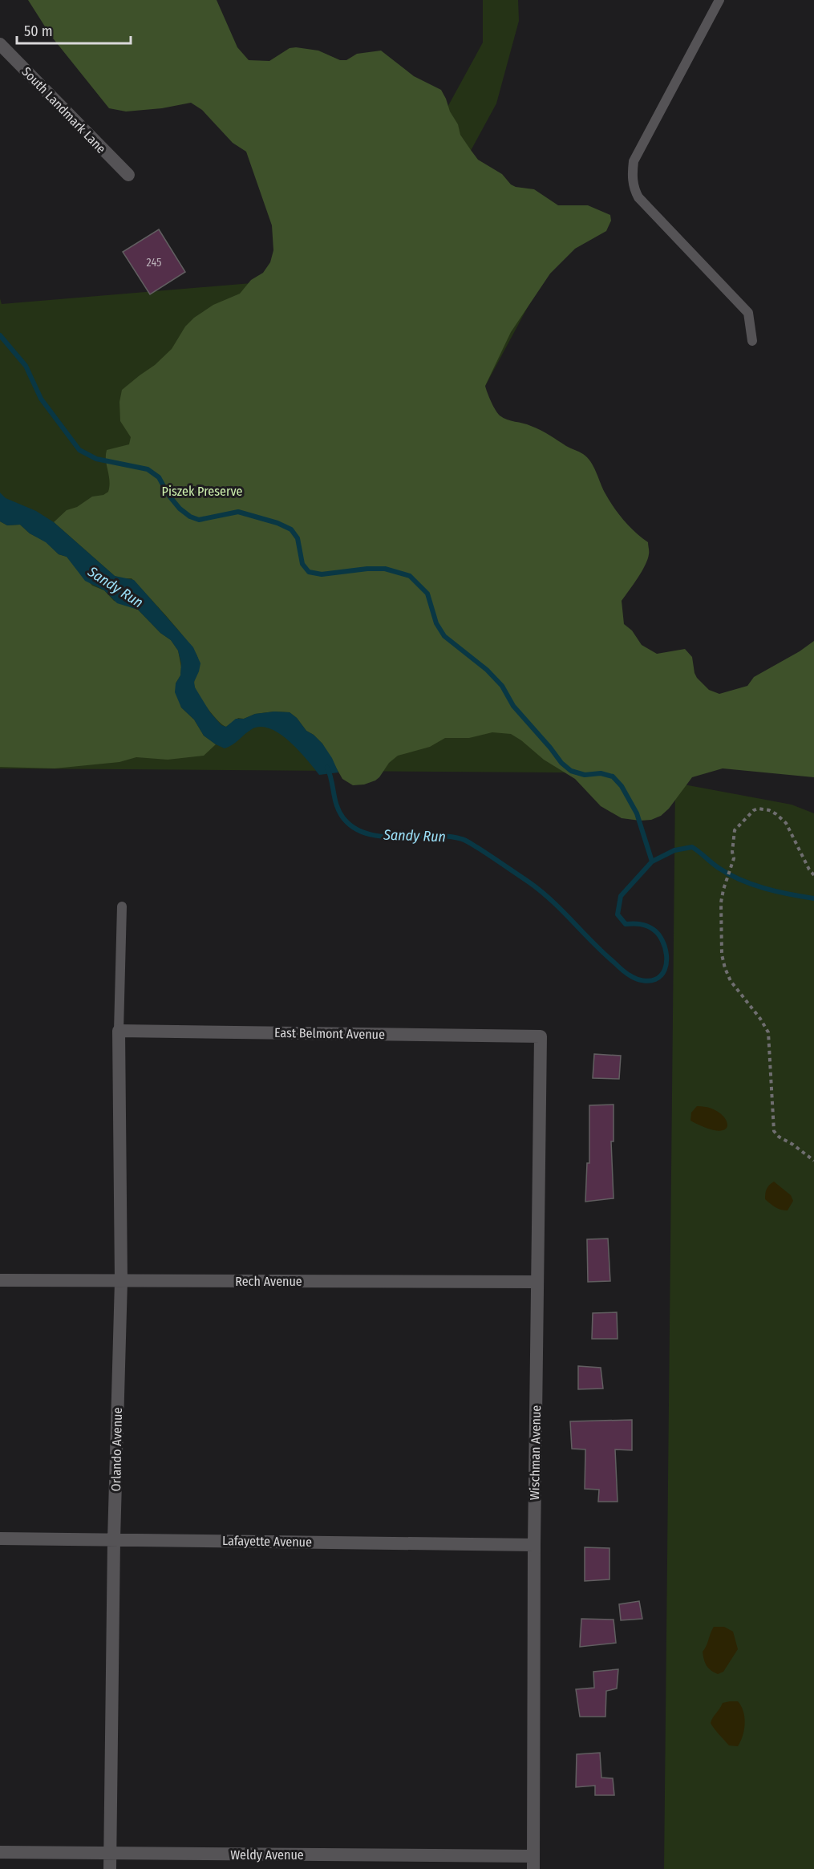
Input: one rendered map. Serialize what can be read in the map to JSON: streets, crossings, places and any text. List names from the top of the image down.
{
  "streets": {
    "street": [
      "South Landmark Lane",
      "East Belmont Avenue",
      "Rech Avenue",
      "Orlando Avenue",
      "Wischman Avenue",
      "Lafayette Avenue",
      "Weldy Avenue"
    ]
  },
  "crossings": [
    ["East Belmont Avenue", "Orlando Avenue"],
    ["East Belmont Avenue", "Wischman Avenue"],
    ["Rech Avenue", "Orlando Avenue"],
    ["Rech Avenue", "Wischman Avenue"],
    ["Orlando Avenue", "Lafayette Avenue"],
    ["Orlando Avenue", "Weldy Avenue"],
    ["Wischman Avenue", "Lafayette Avenue"],
    ["Wischman Avenue", "Weldy Avenue"]
  ],
  "water": ["Sandy Run"],
  "parks": ["Piszek Preserve"],
  "house_numbers": ["245"],
  "scale_bar": "50 m"
}
